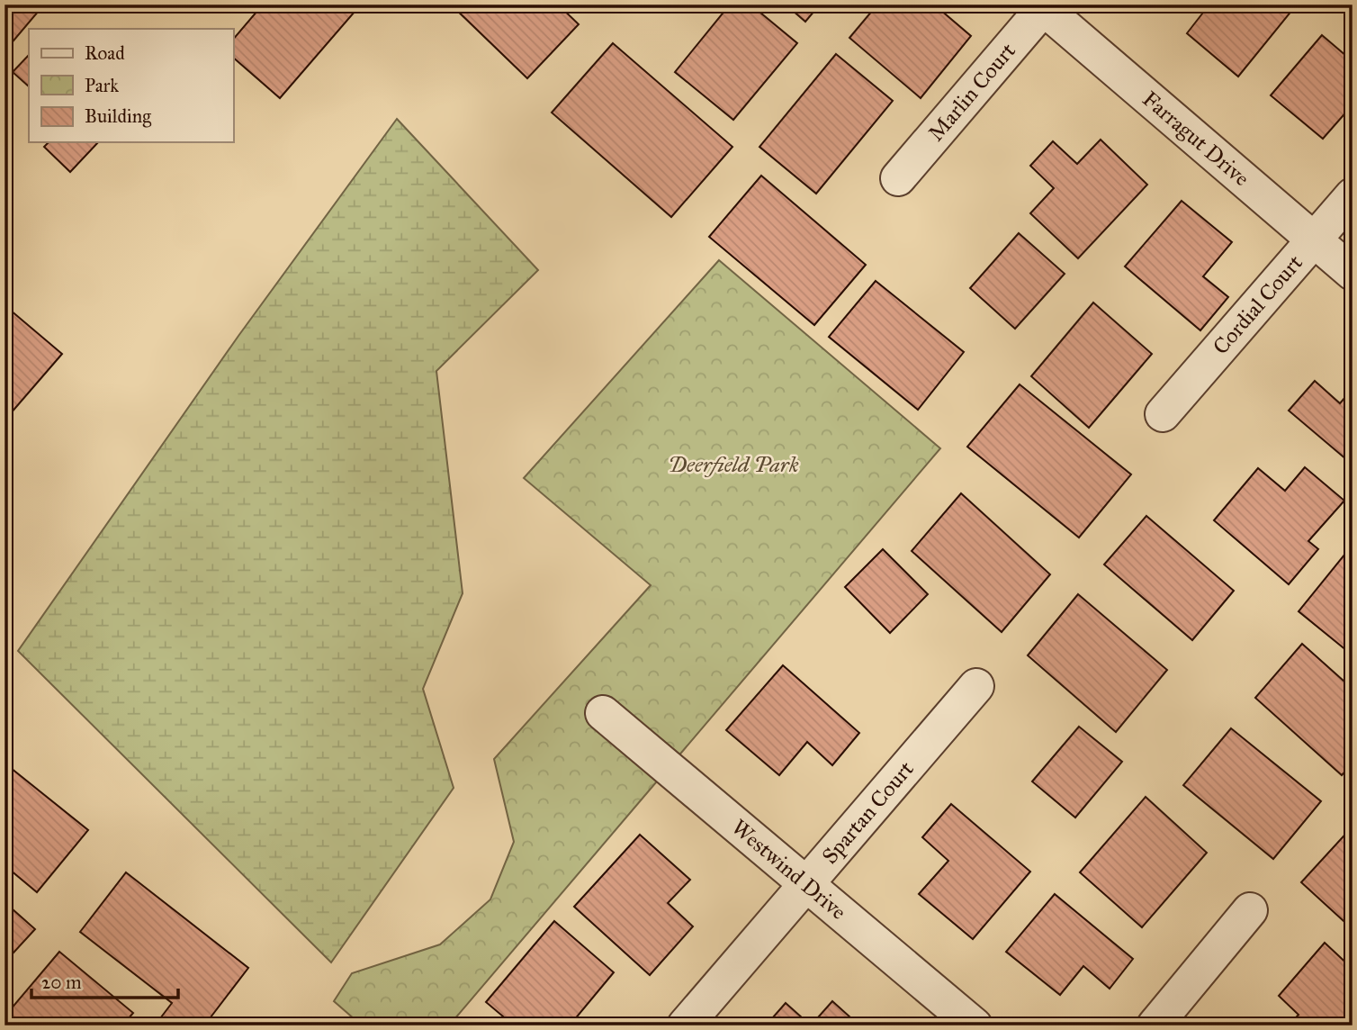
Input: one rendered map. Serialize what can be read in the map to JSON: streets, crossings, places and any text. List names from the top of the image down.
{
  "streets": {
    "street": [
      "Marlin Court",
      "Farragut Drive",
      "Cordial Court",
      "Spartan Court",
      "Westwind Drive"
    ]
  },
  "crossings": [
    ["Marlin Court", "Farragut Drive"],
    ["Farragut Drive", "Cordial Court"],
    ["Spartan Court", "Westwind Drive"]
  ],
  "parks": ["Deerfield Park"],
  "legend": ["Road", "Park", "Building"],
  "scale_bar": "20 m"
}
